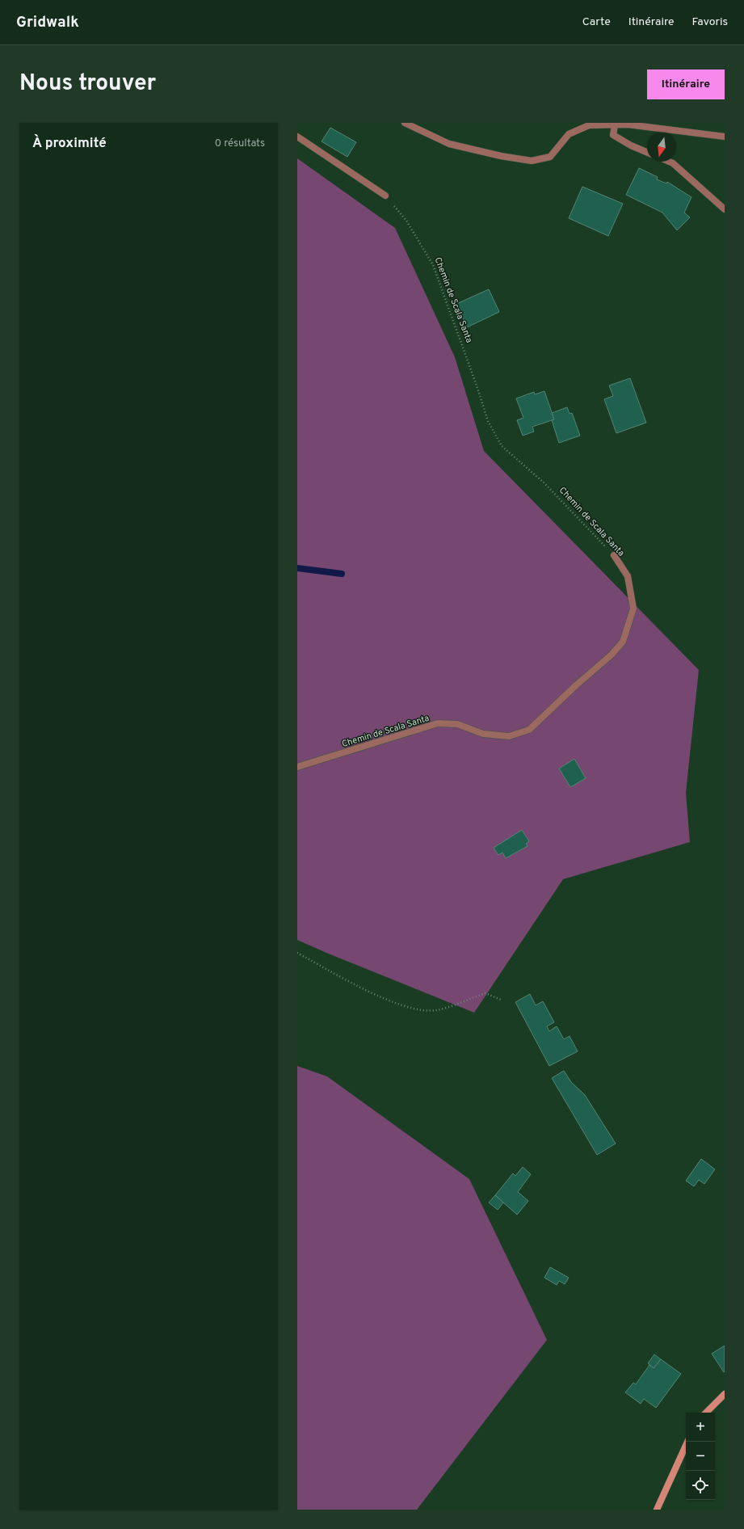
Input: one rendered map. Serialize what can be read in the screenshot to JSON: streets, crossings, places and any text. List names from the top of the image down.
{
  "streets": {
    "street": ["Chemin de Scala Santa"]
  },
  "north": "bottom",
  "page": {
    "header": "Gridwalk",
    "nav": ["Carte", "Itinéraire", "Favoris"],
    "title": "Nous trouver",
    "buttons": "Itinéraire",
    "heading": ["À proximité", "0 résultats"],
    "map_buttons": ["+", "−"]
  }
}
